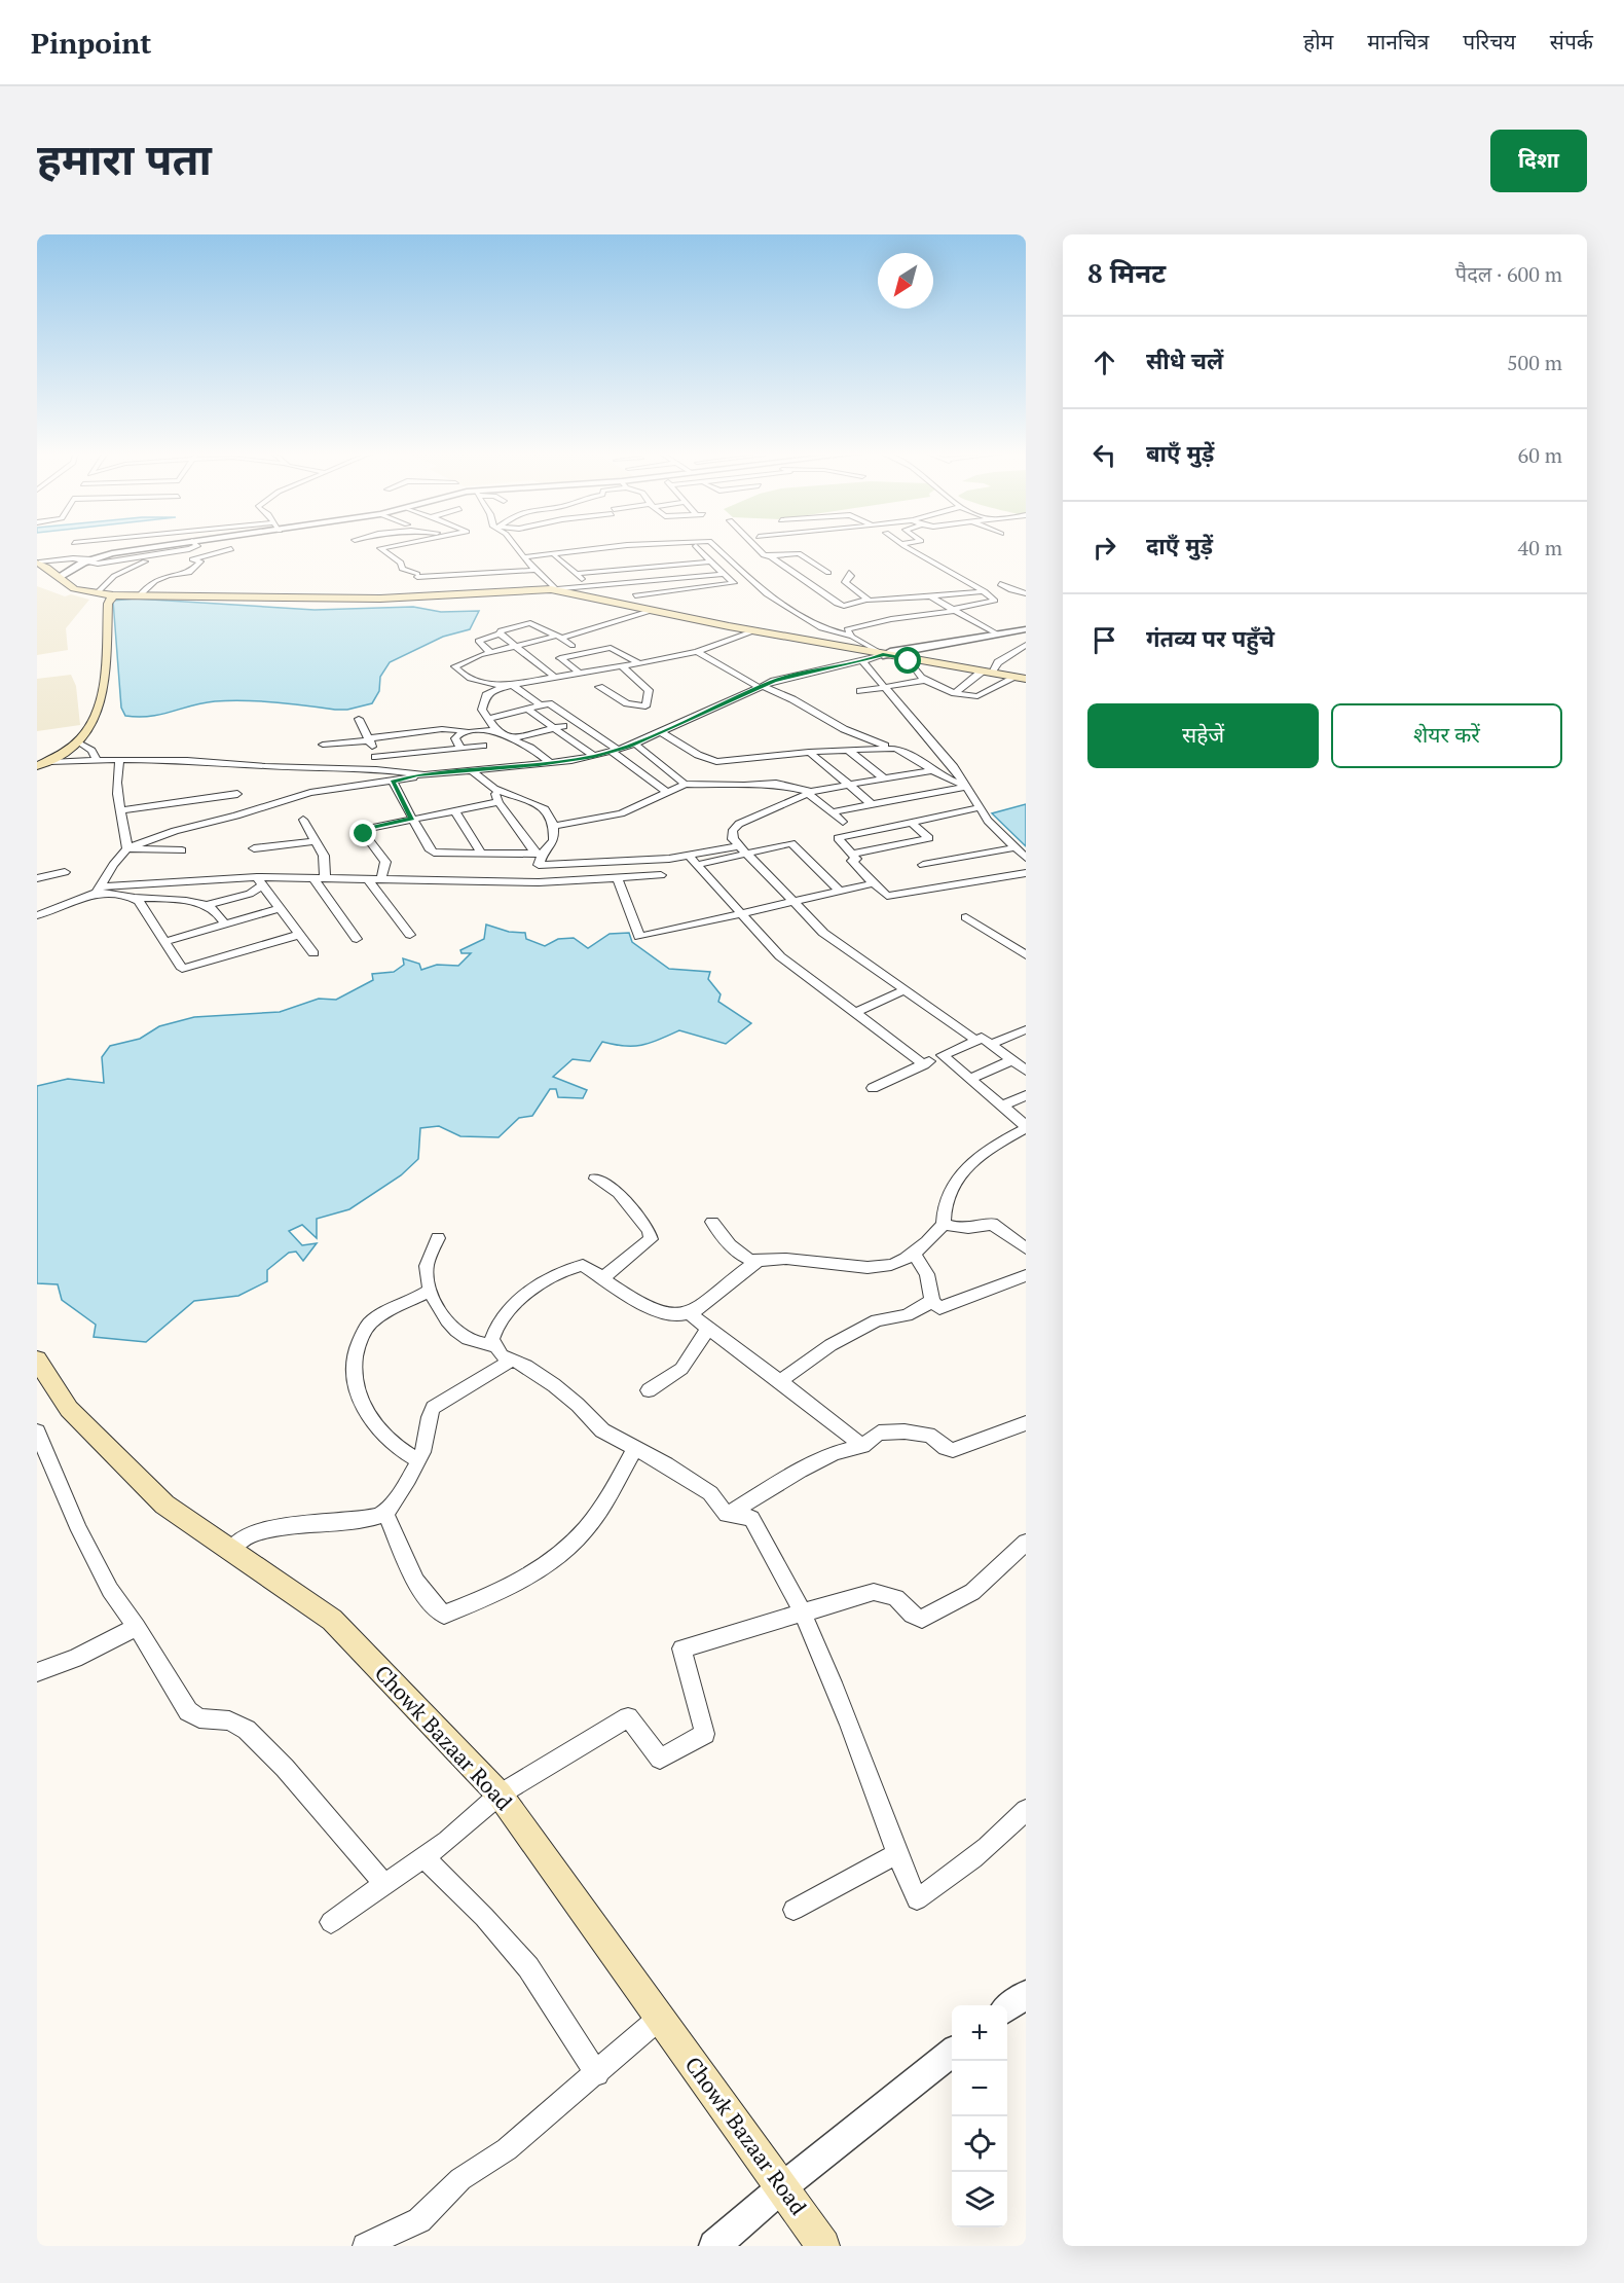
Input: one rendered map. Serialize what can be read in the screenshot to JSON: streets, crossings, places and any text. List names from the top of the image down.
{
  "streets": {
    "main road": ["Chowk Bazaar Road"]
  },
  "north": "bottom left",
  "page": {
    "header": "Pinpoint",
    "nav": [
      "होम",
      "मानचित्र",
      "परिचय",
      "संपर्क"
    ],
    "title": "हमारा पता",
    "buttons": [
      "दिशा",
      ["सहेजें", "शेयर करें"]
    ],
    "heading": ["8 मिनट", "पैदल · 600 m"],
    "list": [
      ["सीधे चलें", "500 m"],
      ["बाएँ मुड़ें", "60 m"],
      ["दाएँ मुड़ें", "40 m"],
      "गंतव्य पर पहुँचे"
    ],
    "map_buttons": ["+", "−"]
  }
}
